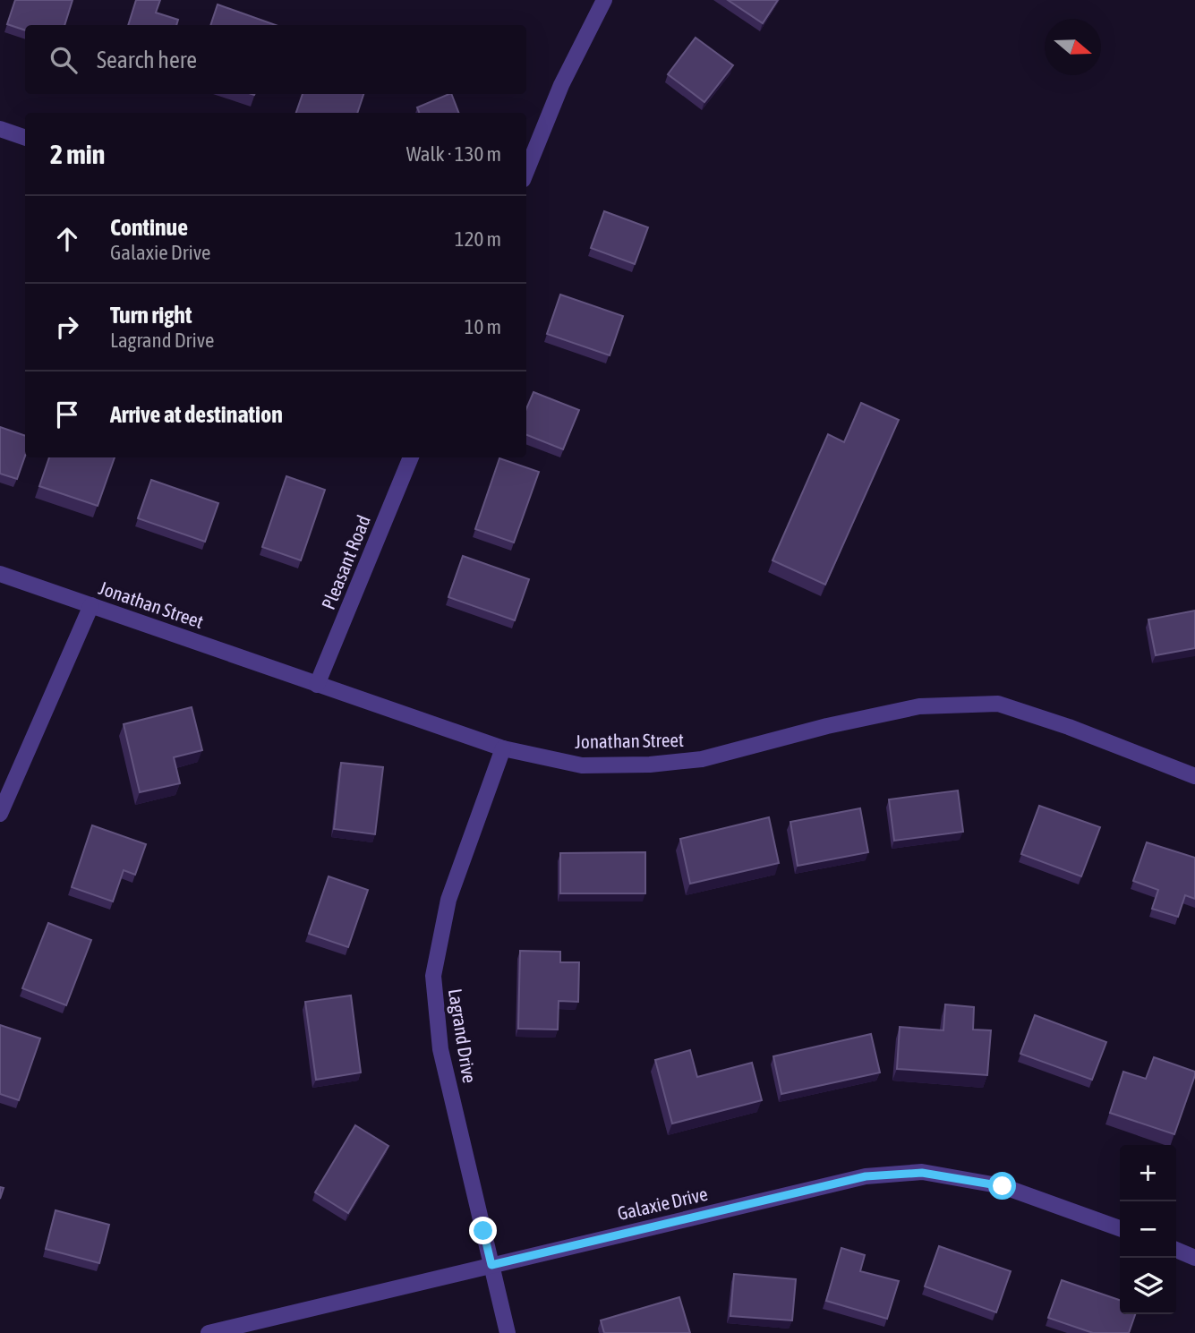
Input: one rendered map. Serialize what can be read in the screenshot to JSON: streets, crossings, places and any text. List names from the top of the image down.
{
  "streets": {
    "street": [
      "Pleasant Road",
      "Jonathan Street",
      "Lagrand Drive",
      "Galaxie Drive"
    ]
  },
  "crossings": [
    ["Pleasant Road", "Jonathan Street"],
    ["Jonathan Street", "Lagrand Drive"],
    ["Lagrand Drive", "Galaxie Drive"]
  ],
  "north": "right",
  "page": {
    "search": "Search here",
    "heading": ["2 min", "Walk · 130 m"],
    "list": [
      ["Continue", "Galaxie Drive", "120 m"],
      ["Turn right", "Lagrand Drive", "10 m"],
      "Arrive at destination"
    ],
    "map_buttons": ["+", "−"]
  }
}
